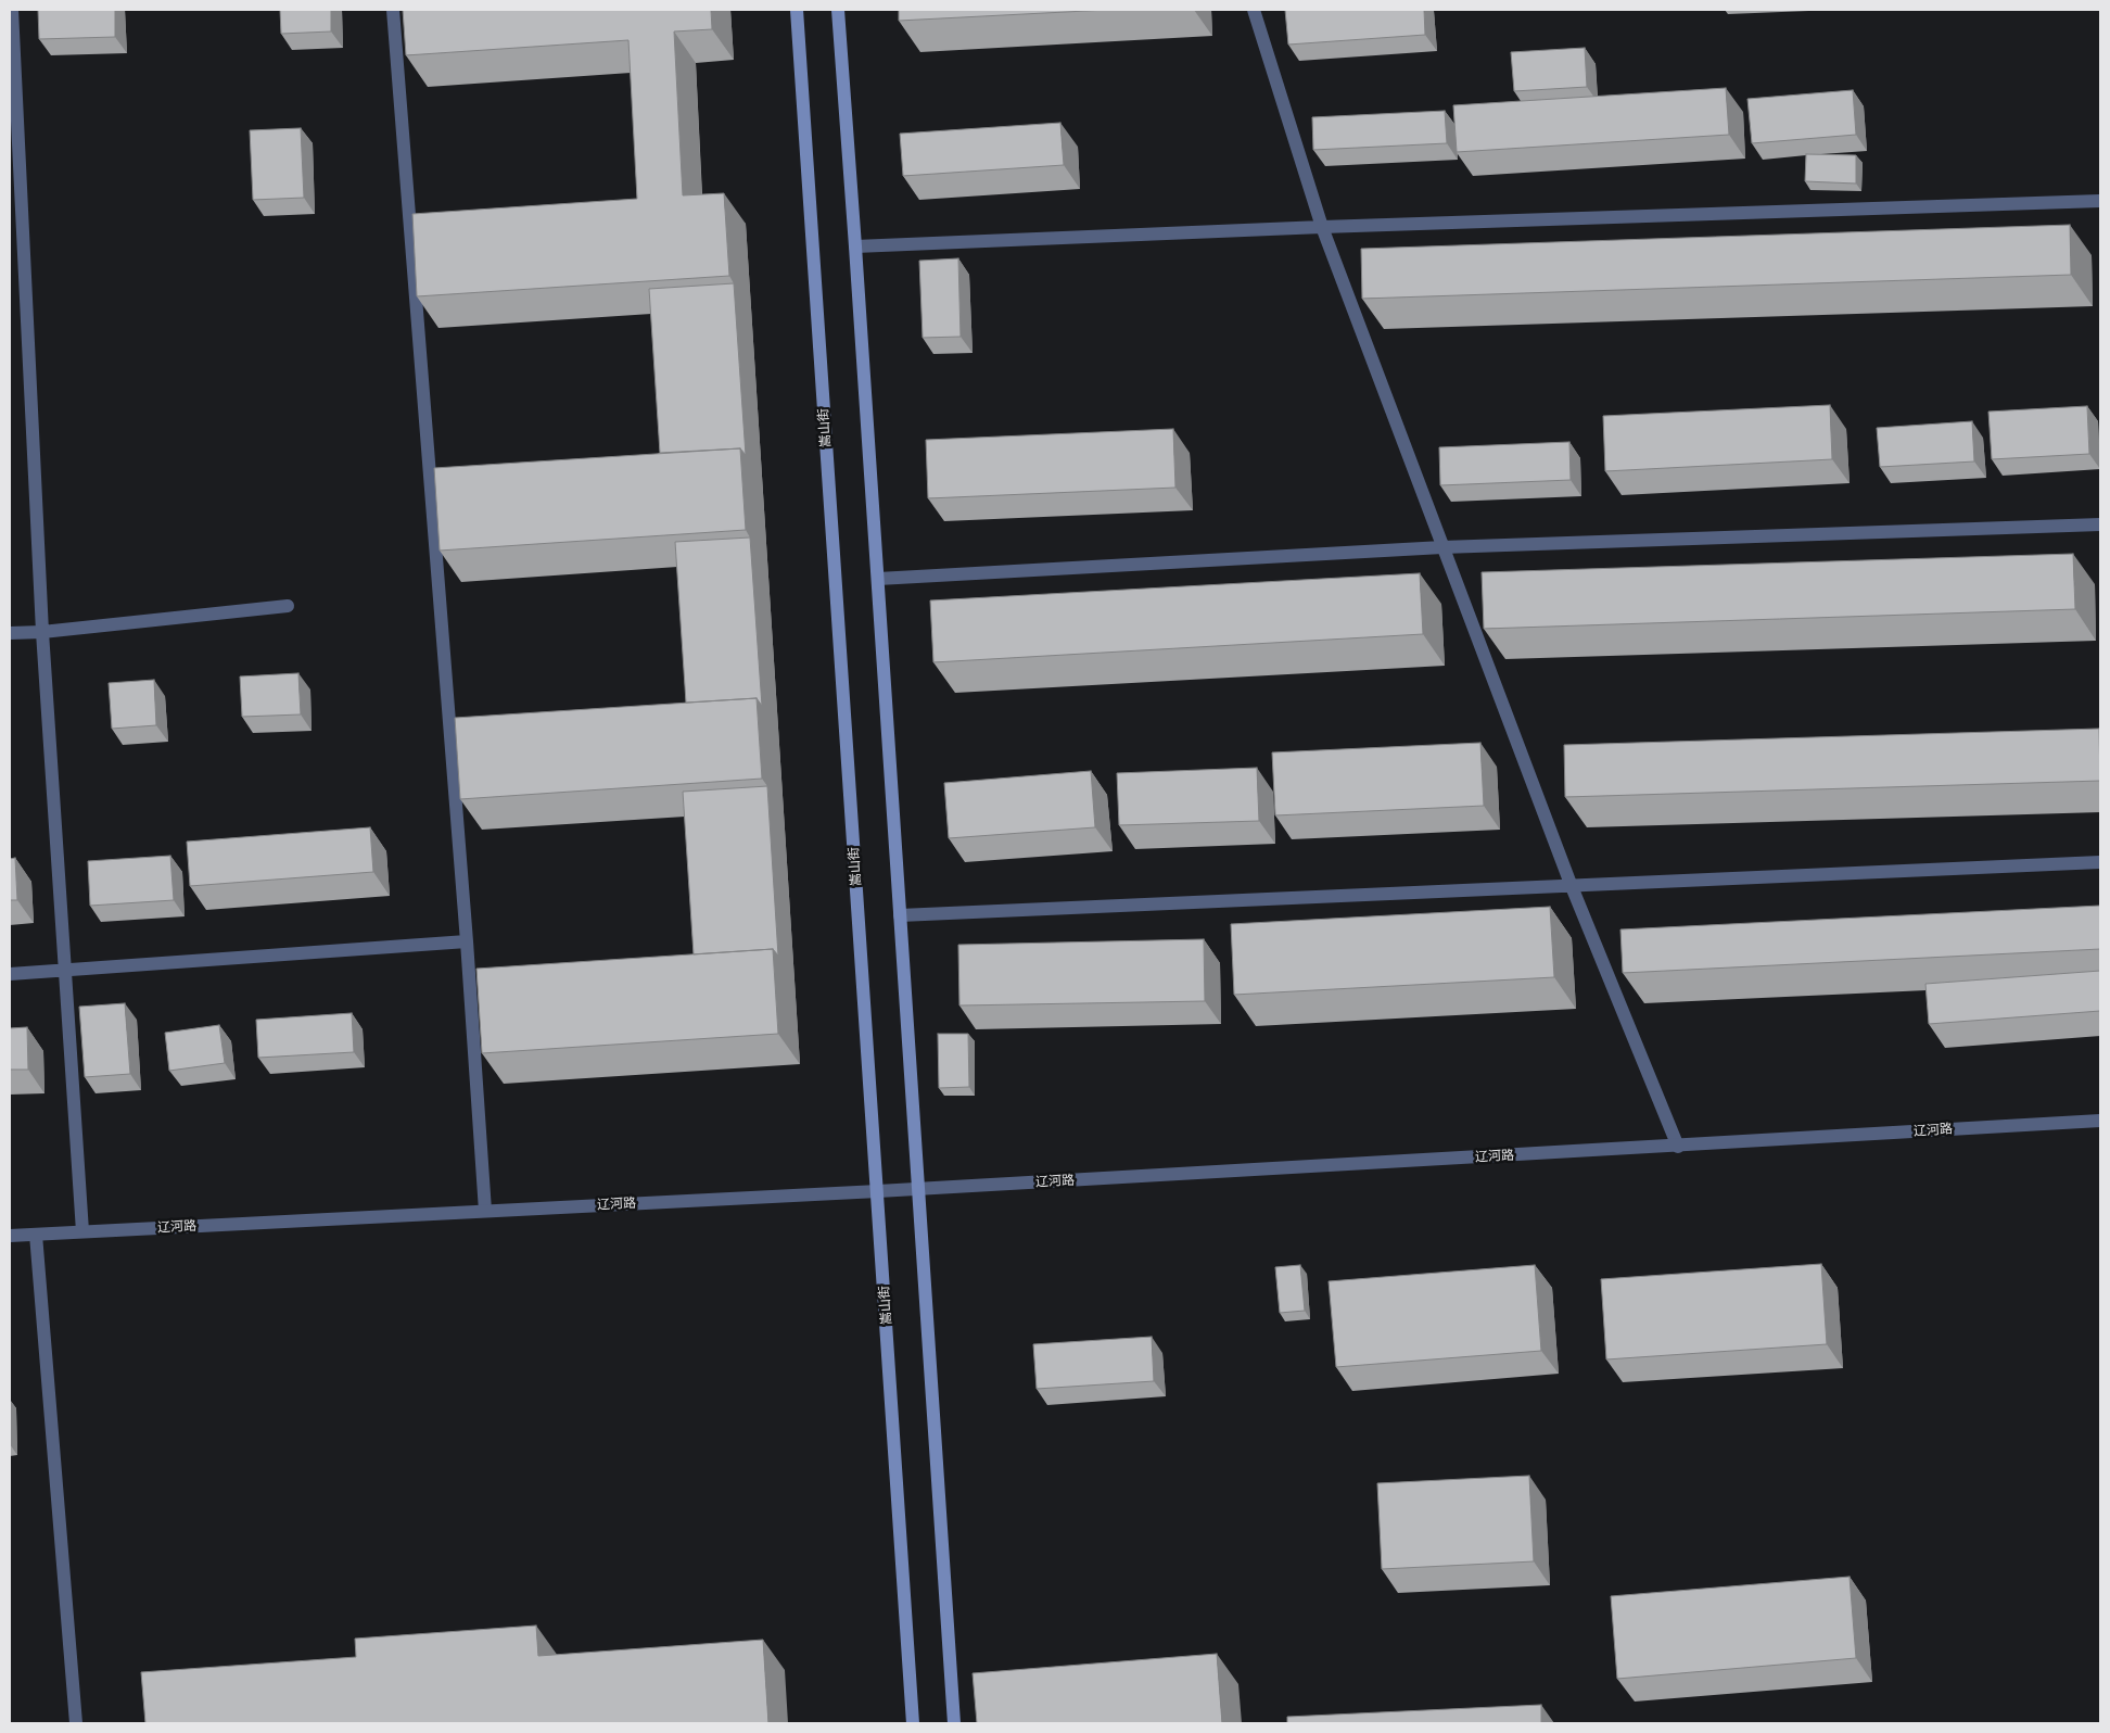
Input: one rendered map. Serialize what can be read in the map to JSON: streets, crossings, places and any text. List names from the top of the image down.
{
  "streets": {
    "main road": ["嵩山街"],
    "street": ["辽河路"]
  },
  "crossings": [
    ["嵩山街", "辽河路"]
  ]
}
